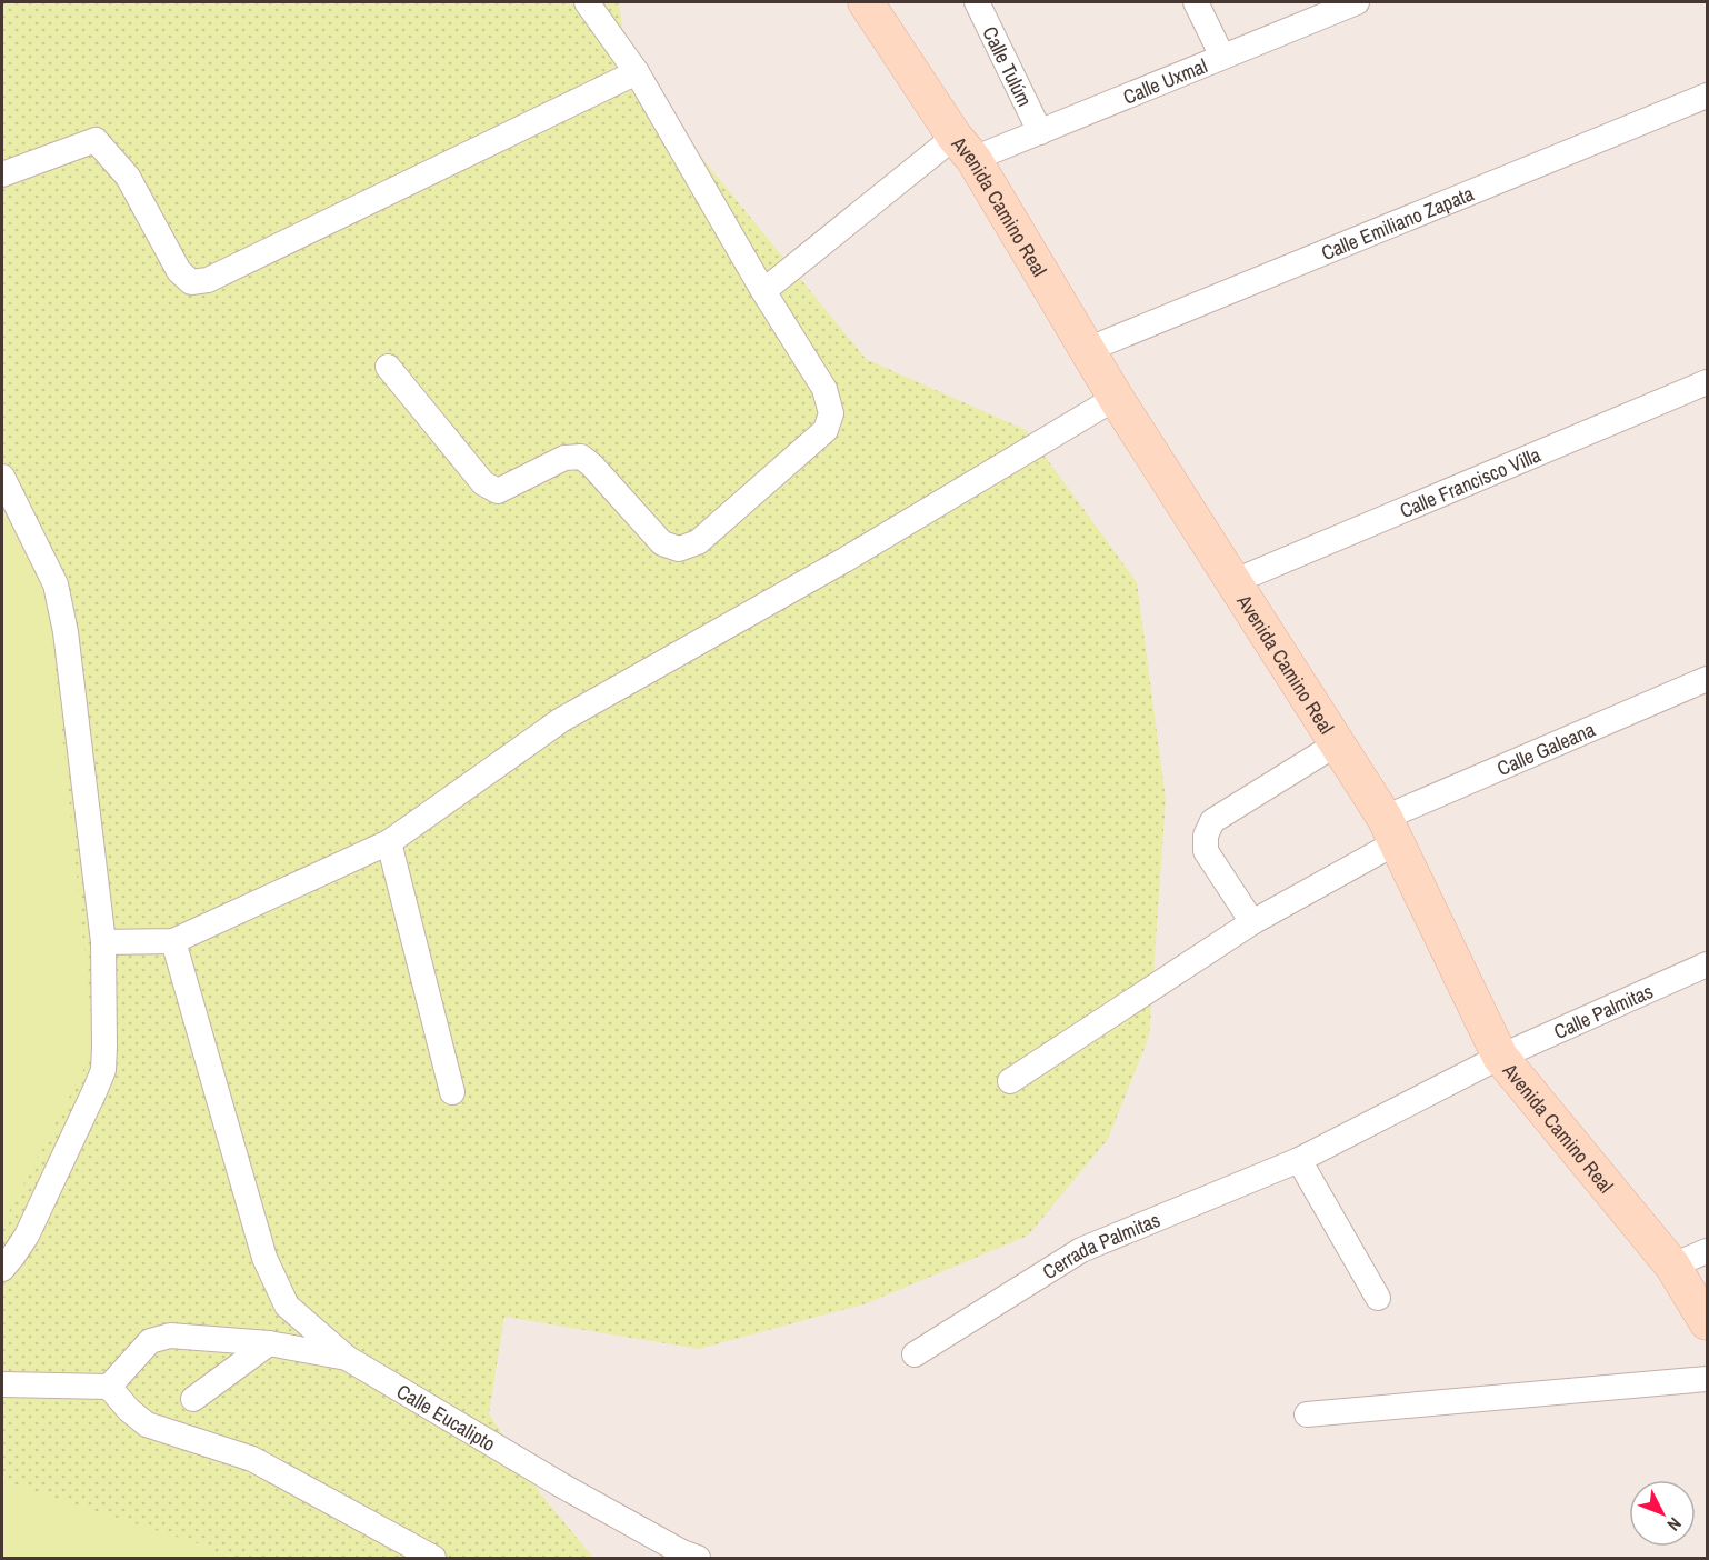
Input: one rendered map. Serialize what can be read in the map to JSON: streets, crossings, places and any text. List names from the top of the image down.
{
  "streets": {
    "street": [
      "Calle Tulúm",
      "Calle Uxmal",
      "Avenida Camino Real",
      "Calle Emiliano Zapata",
      "Calle Francisco Villa",
      "Calle Galeana",
      "Calle Palmitas",
      "Cerrada Palmitas",
      "Calle Eucalipto"
    ]
  },
  "crossings": [
    ["Calle Tulúm", "Calle Uxmal"],
    ["Calle Uxmal", "Avenida Camino Real"],
    ["Avenida Camino Real", "Calle Emiliano Zapata"],
    ["Avenida Camino Real", "Calle Francisco Villa"],
    ["Avenida Camino Real", "Calle Galeana"],
    ["Avenida Camino Real", "Calle Palmitas"],
    ["Avenida Camino Real", "Cerrada Palmitas"],
    ["Calle Palmitas", "Cerrada Palmitas"]
  ],
  "north": "bottom right"
}
